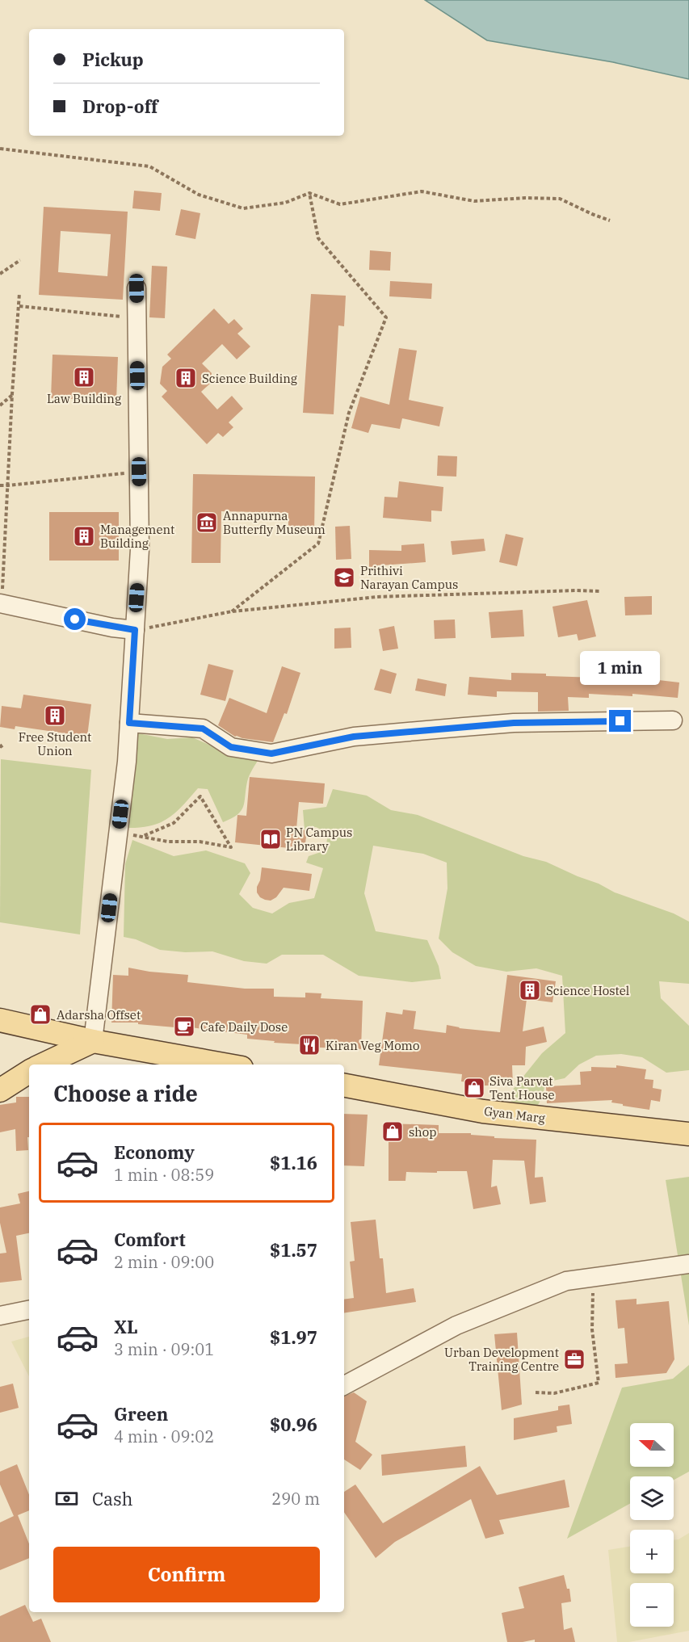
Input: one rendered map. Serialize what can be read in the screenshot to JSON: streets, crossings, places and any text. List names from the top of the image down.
{
  "streets": {
    "main road": ["Gyan Marg"]
  },
  "places": {
    "building": [
      "Law Building",
      "Science Building",
      "Management Building",
      "Free Student Union",
      "Science Hostel"
    ],
    "museum": ["Annapurna Butterfly Museum"],
    "school or university": ["Prithivi Narayan Campus"],
    "library": ["PN Campus Library"],
    "shop": ["Adarsha Offset", "Siva Parvat Tent House", "shop"],
    "cafe": ["Cafe Daily Dose"],
    "restaurant": ["Kiran Veg Momo"],
    "office": ["Urban Development Training Centre"]
  },
  "north": "left",
  "page": {
    "banner": ["Pickup", "Drop-off"],
    "bubble": "1 min",
    "heading": "Choose a ride",
    "list": [
      {
        "name": "Economy",
        "note": "1 min · 08:59",
        "value": "$1.16"
      },
      {
        "name": "Comfort",
        "note": "2 min · 09:00",
        "value": "$1.57"
      },
      {
        "name": "XL",
        "note": "3 min · 09:01",
        "value": "$1.97"
      },
      {
        "name": "Green",
        "note": "4 min · 09:02",
        "value": "$0.96"
      }
    ],
    "map_buttons": ["+", "−"],
    "pay": ["Cash", "290 m"],
    "buttons": "Confirm"
  }
}
